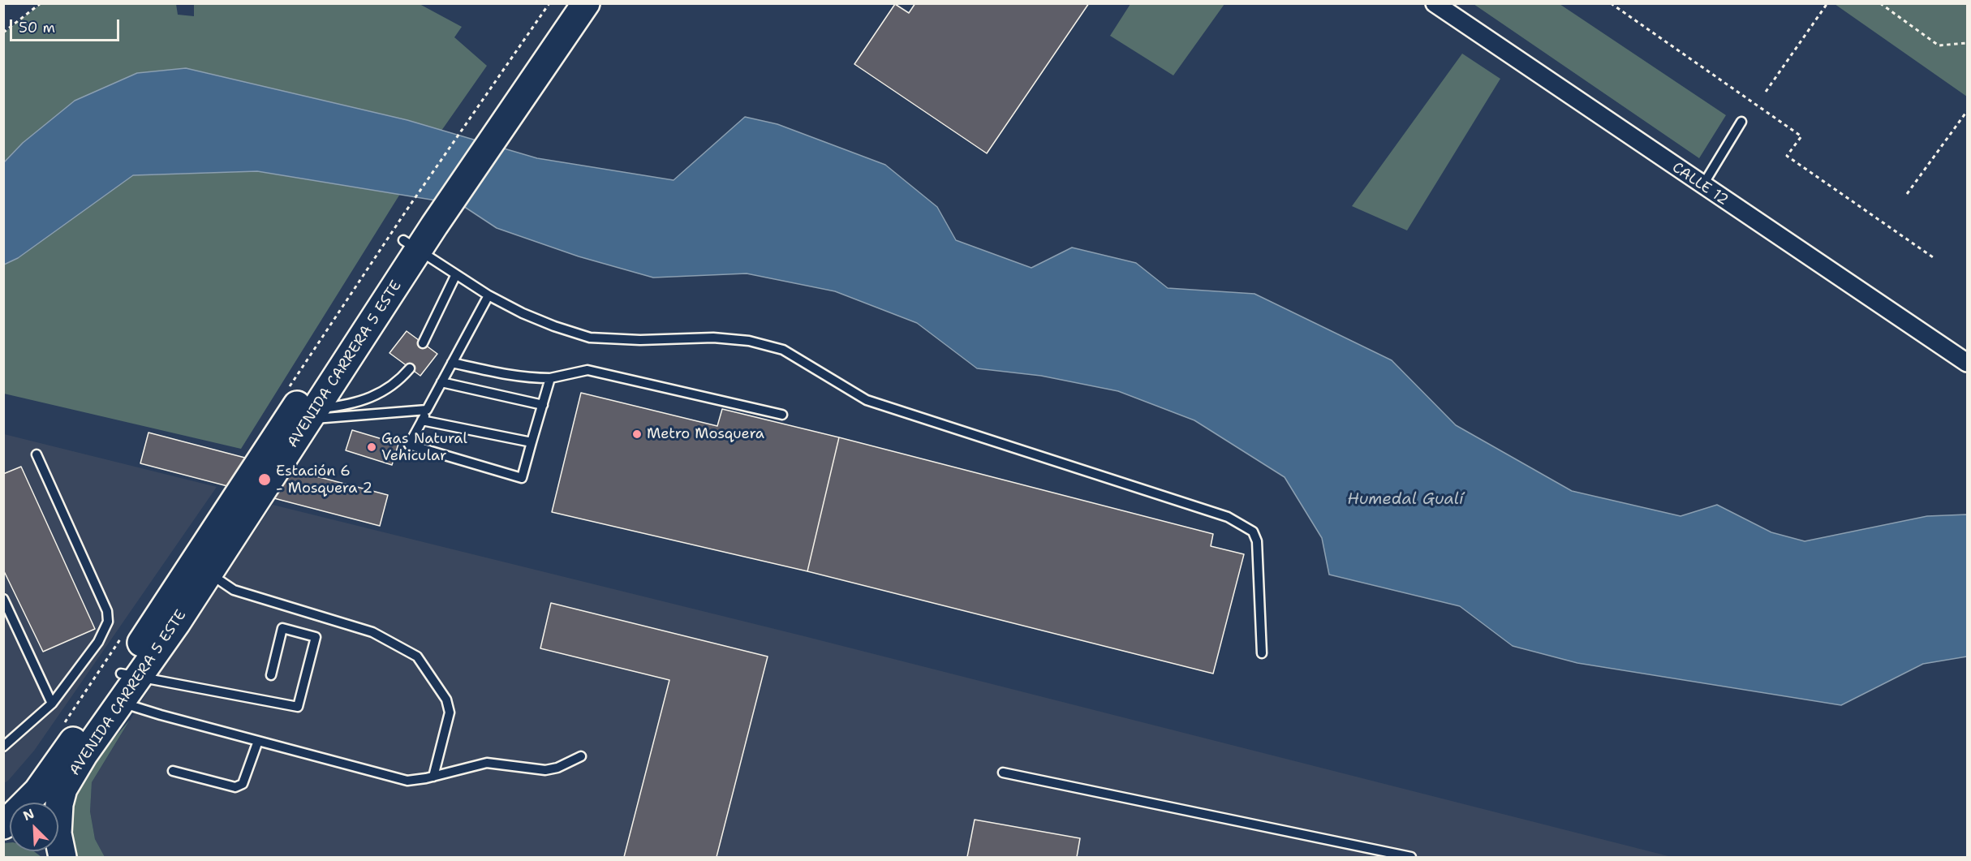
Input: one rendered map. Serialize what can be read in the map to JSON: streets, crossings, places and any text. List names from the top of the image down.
{
  "streets": {
    "main road": ["AVENIDA CARRERA 5 ESTE"],
    "street": ["CALLE 12"]
  },
  "water": ["Humedal Gualí"],
  "places": ["Metro Mosquera", "Gas Natural Vehicular", "Estación 6 - Mosquera 2"],
  "scale_bar": "50 m",
  "north": "top left"
}
